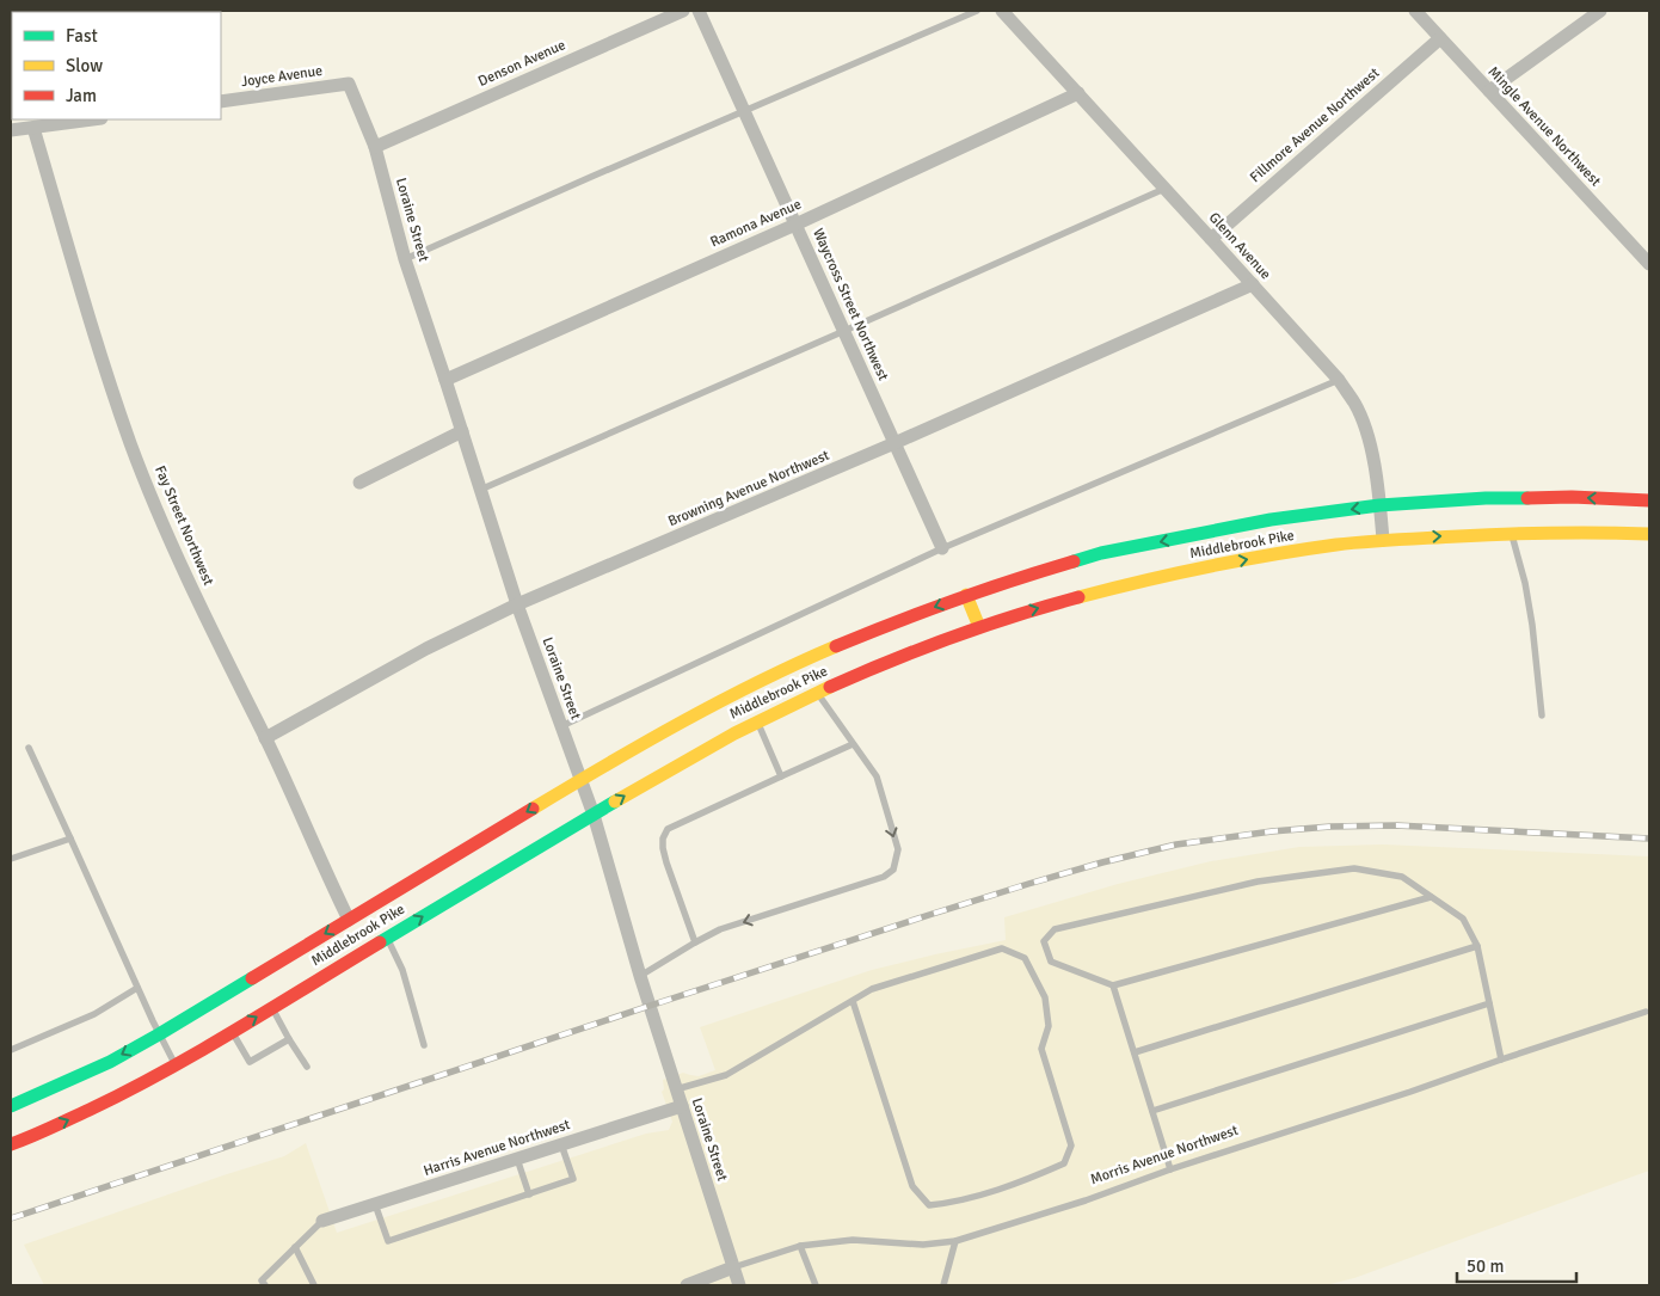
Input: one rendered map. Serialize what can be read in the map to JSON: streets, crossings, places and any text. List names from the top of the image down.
{
  "streets": {
    "main road": ["Middlebrook Pike"],
    "street": [
      "Denson Avenue",
      "Joyce Avenue",
      "Fillmore Avenue Northwest",
      "Mingle Avenue Northwest",
      "Loraine Street",
      "Ramona Avenue",
      "Glenn Avenue",
      "Waycross Street Northwest",
      "Browning Avenue Northwest",
      "Fay Street Northwest",
      "Harris Avenue Northwest",
      "Morris Avenue Northwest"
    ]
  },
  "crossings": [
    ["Denson Avenue", "Loraine Street"],
    ["Joyce Avenue", "Loraine Street"],
    ["Fillmore Avenue Northwest", "Mingle Avenue Northwest"],
    ["Fillmore Avenue Northwest", "Glenn Avenue"],
    ["Loraine Street", "Ramona Avenue"],
    ["Loraine Street", "Browning Avenue Northwest"],
    ["Loraine Street", "Middlebrook Pike"],
    ["Loraine Street", "Harris Avenue Northwest"],
    ["Loraine Street", "Morris Avenue Northwest"],
    ["Ramona Avenue", "Glenn Avenue"],
    ["Ramona Avenue", "Waycross Street Northwest"],
    ["Glenn Avenue", "Browning Avenue Northwest"],
    ["Glenn Avenue", "Middlebrook Pike"],
    ["Waycross Street Northwest", "Browning Avenue Northwest"],
    ["Browning Avenue Northwest", "Fay Street Northwest"],
    ["Fay Street Northwest", "Middlebrook Pike"]
  ],
  "legend": ["Fast", "Slow", "Jam"],
  "scale_bar": "50 m"
}
